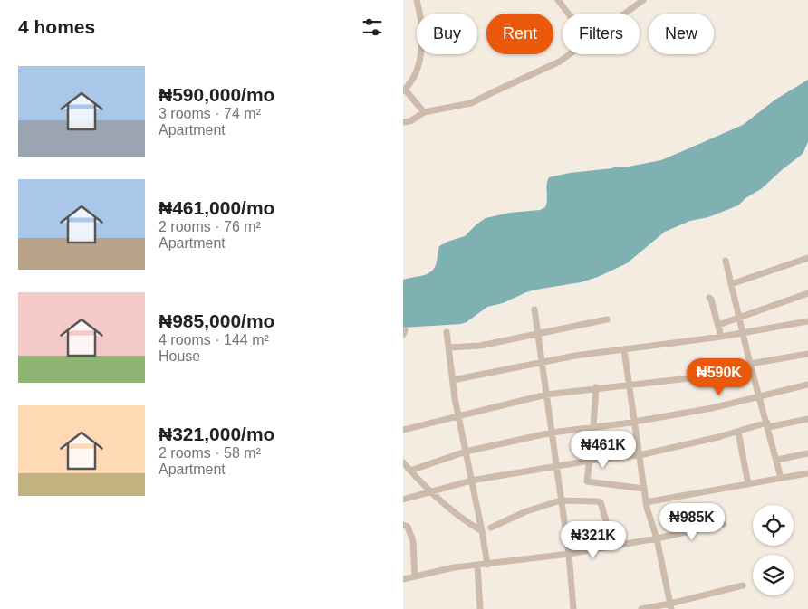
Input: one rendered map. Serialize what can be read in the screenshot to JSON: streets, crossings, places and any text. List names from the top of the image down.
{
  "page": {
    "heading": "4 homes",
    "chip": [
      "Buy",
      "Rent",
      "Filters",
      "New"
    ],
    "list": [
      {
        "name": "₦590,000/mo",
        "note": "3 rooms · 74 m² · Apartment"
      },
      {
        "name": "₦461,000/mo",
        "note": "2 rooms · 76 m² · Apartment"
      },
      {
        "name": "₦985,000/mo",
        "note": "4 rooms · 144 m² · House"
      },
      {
        "name": "₦321,000/mo",
        "note": "2 rooms · 58 m² · Apartment"
      }
    ],
    "price": [
      "₦590K",
      "₦461K",
      "₦985K",
      "₦321K"
    ]
  }
}
